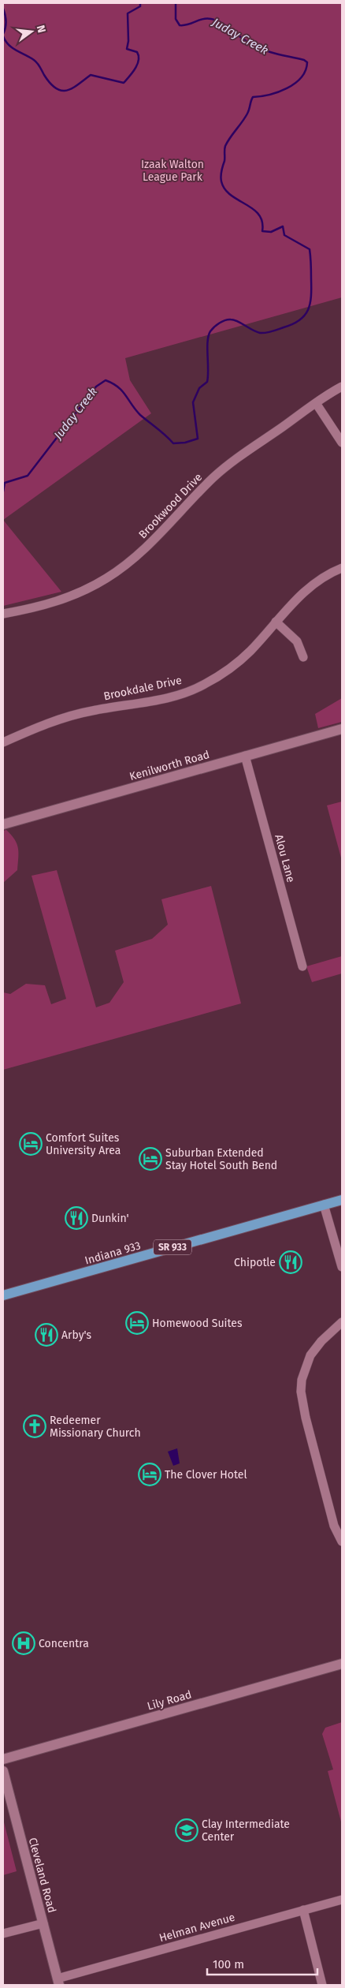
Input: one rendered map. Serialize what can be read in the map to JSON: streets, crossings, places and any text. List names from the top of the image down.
{
  "streets": {
    "main road": ["SR 933", "Indiana 933"],
    "street": [
      "Brookwood Drive",
      "Brookdale Drive",
      "Kenilworth Road",
      "Alou Lane",
      "Lily Road",
      "Cleveland Road",
      "Helman Avenue"
    ]
  },
  "crossings": [
    ["Kenilworth Road", "Alou Lane"],
    ["Cleveland Road", "Helman Avenue"]
  ],
  "water": ["Juday Creek"],
  "parks": ["Izaak Walton League Park"],
  "places": {
    "hotel": [
      "Comfort Suites University Area",
      "Suburban Extended Stay Hotel South Bend",
      "Homewood Suites",
      "The Clover Hotel"
    ],
    "restaurant": ["Dunkin'", "Chipotle", "Arby's"],
    "church": ["Redeemer Missionary Church"],
    "hospital": ["Concentra"],
    "school or university": ["Clay Intermediate Center"]
  },
  "scale_bar": "100 m",
  "north": "right"
}
